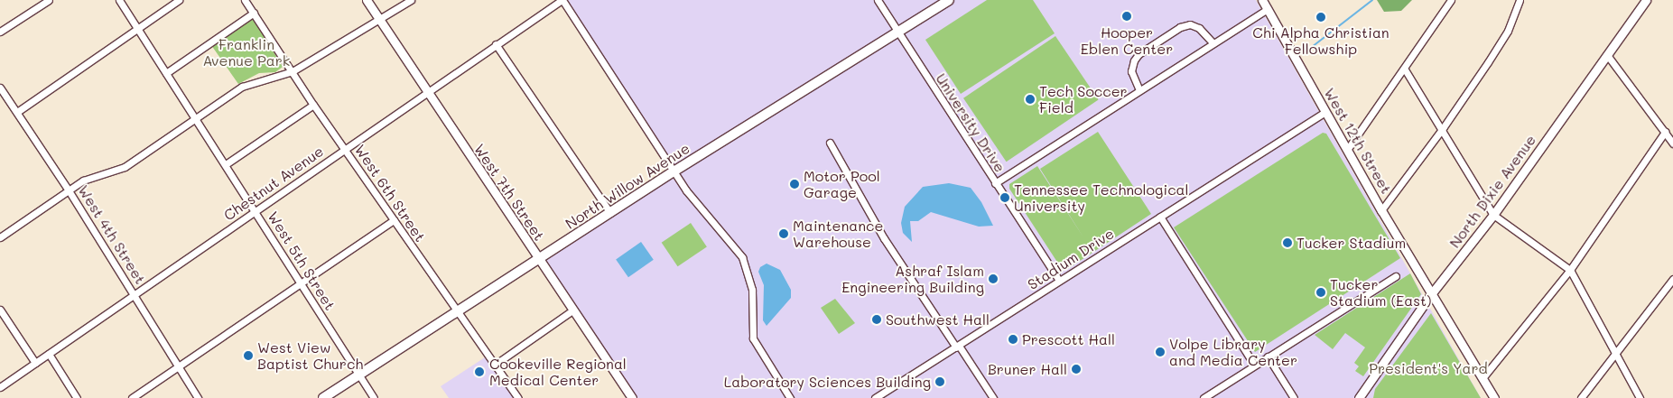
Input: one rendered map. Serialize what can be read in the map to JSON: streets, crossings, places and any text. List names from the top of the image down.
{
  "streets": {
    "main road": ["North Willow Avenue"],
    "street": [
      "University Drive",
      "West 12th Street",
      "Chestnut Avenue",
      "North Dixie Avenue",
      "West 7th Street",
      "West 6th Street",
      "West 4th Street",
      "Stadium Drive",
      "West 5th Street"
    ]
  },
  "crossings": [
    ["University Drive", "North Willow Avenue"],
    ["University Drive", "Stadium Drive"],
    ["West 12th Street", "North Dixie Avenue"],
    ["West 12th Street", "Stadium Drive"],
    ["Chestnut Avenue", "West 7th Street"],
    ["Chestnut Avenue", "West 6th Street"],
    ["Chestnut Avenue", "West 4th Street"],
    ["Chestnut Avenue", "West 5th Street"],
    ["North Willow Avenue", "West 7th Street"],
    ["North Willow Avenue", "West 6th Street"],
    ["North Willow Avenue", "West 5th Street"]
  ],
  "parks": ["Franklin Avenue Park", "President's Yard"],
  "places": [
    "Hooper Eblen Center",
    "Chi Alpha Christian Fellowship",
    "Tech Soccer Field",
    "Motor Pool Garage",
    "Tennessee Technological University",
    "Maintenance Warehouse",
    "Tucker Stadium",
    "Ashraf Islam Engineering Building",
    "Tucker Stadium (East)",
    "Southwest Hall",
    "Prescott Hall",
    "Volpe Library and Media Center",
    "West View Baptist Church",
    "Bruner Hall",
    "Cookeville Regional Medical Center",
    "Laboratory Sciences Building"
  ]
}
